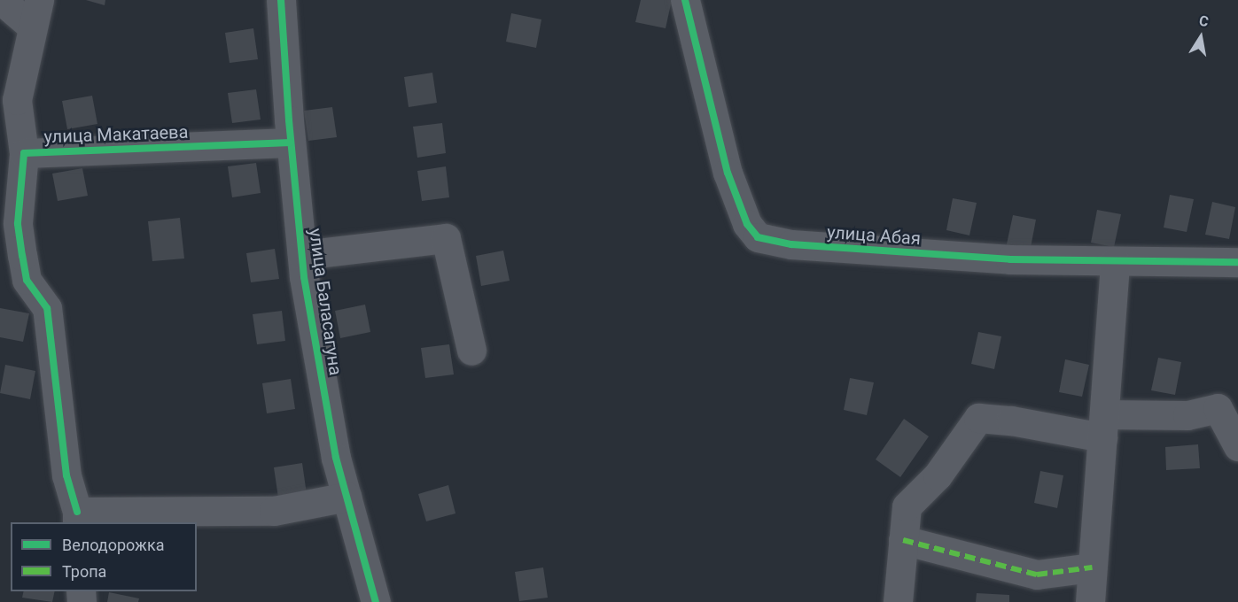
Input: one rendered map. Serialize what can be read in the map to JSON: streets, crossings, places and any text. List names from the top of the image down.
{
  "streets": {
    "street": ["улица Макатаева", "улица Абая", "улица Баласагуна"]
  },
  "crossings": [
    ["улица Макатаева", "улица Баласагуна"]
  ],
  "legend": ["Велодорожка", "Тропа"],
  "north": "top"
}
